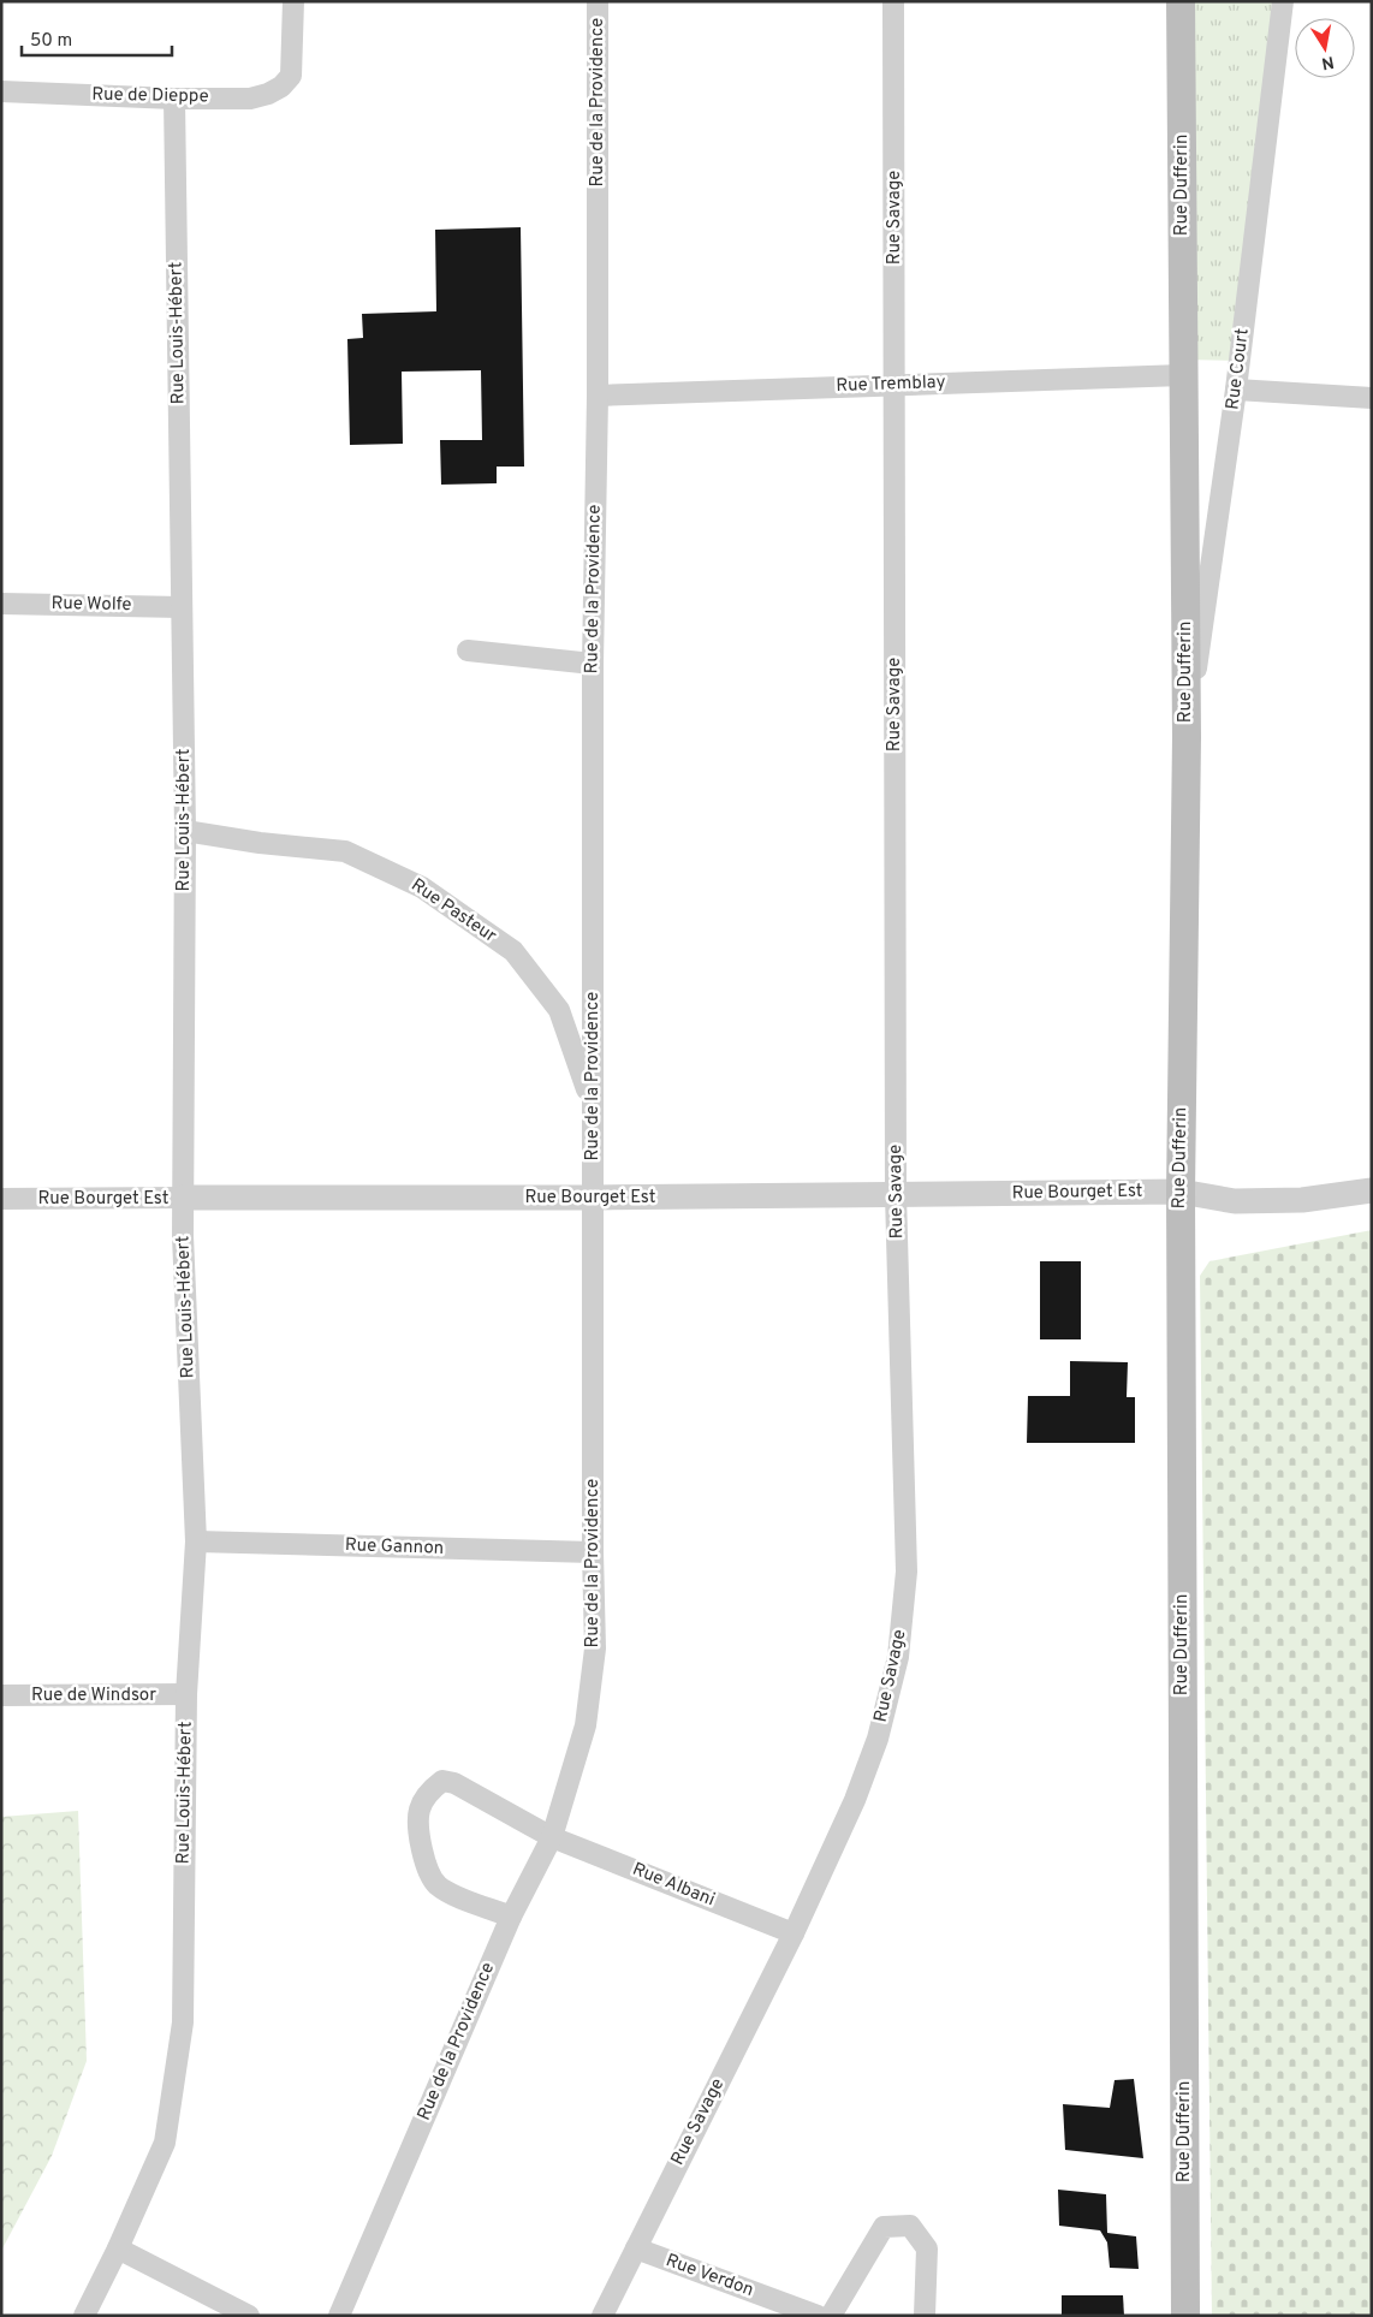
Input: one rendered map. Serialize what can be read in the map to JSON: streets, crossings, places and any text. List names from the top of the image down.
{
  "streets": {
    "main road": ["Rue Dufferin"],
    "street": [
      "Rue de Dieppe",
      "Rue de la Providence",
      "Rue Savage",
      "Rue Louis-Hébert",
      "Rue Court",
      "Rue Tremblay",
      "Rue Wolfe",
      "Rue Pasteur",
      "Rue Bourget Est",
      "Rue Gannon",
      "Rue de Windsor",
      "Rue Albani",
      "Rue Verdon"
    ]
  },
  "crossings": [
    ["Rue de Dieppe", "Rue Louis-Hébert"],
    ["Rue de la Providence", "Rue Tremblay"],
    ["Rue de la Providence", "Rue Pasteur"],
    ["Rue de la Providence", "Rue Bourget Est"],
    ["Rue de la Providence", "Rue Gannon"],
    ["Rue de la Providence", "Rue Albani"],
    ["Rue Dufferin", "Rue Court"],
    ["Rue Dufferin", "Rue Tremblay"],
    ["Rue Dufferin", "Rue Bourget Est"],
    ["Rue Savage", "Rue Tremblay"],
    ["Rue Savage", "Rue Bourget Est"],
    ["Rue Savage", "Rue Albani"],
    ["Rue Savage", "Rue Verdon"],
    ["Rue Louis-Hébert", "Rue Wolfe"],
    ["Rue Louis-Hébert", "Rue Pasteur"],
    ["Rue Louis-Hébert", "Rue Bourget Est"],
    ["Rue Louis-Hébert", "Rue Gannon"],
    ["Rue Louis-Hébert", "Rue de Windsor"]
  ],
  "scale_bar": "50 m",
  "north": "bottom"
}
